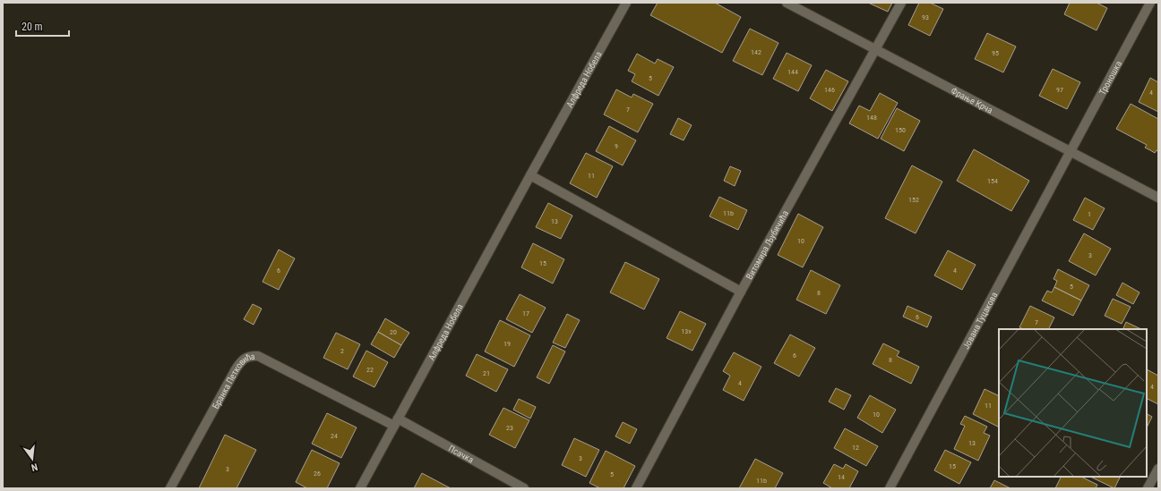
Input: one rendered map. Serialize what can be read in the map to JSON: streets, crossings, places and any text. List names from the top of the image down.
{
  "streets": {
    "street": [
      "Троношка",
      "Алфреда Нобела",
      "Фрање Крча",
      "Витомира Љубичића",
      "Јована Туцакова",
      "Бранка Петковића",
      "Псачка"
    ]
  },
  "crossings": [
    ["Троношка", "Фрање Крча"],
    ["Троношка", "Јована Туцакова"],
    ["Алфреда Нобела", "Бранка Петковића"],
    ["Алфреда Нобела", "Псачка"],
    ["Фрање Крча", "Витомира Љубичића"],
    ["Фрање Крча", "Јована Туцакова"],
    ["Бранка Петковића", "Псачка"]
  ],
  "house_numbers": [
    "93",
    "142",
    "95",
    "144",
    "5",
    "146",
    "97",
    "4",
    "7",
    "148",
    "150",
    "9",
    "11",
    "154",
    "152",
    "11b",
    "1",
    "13",
    "10",
    "3",
    "15",
    "6",
    "4",
    "5",
    "8",
    "17",
    "6",
    "7",
    "13v",
    "20",
    "19",
    "2",
    "6",
    "8",
    "22",
    "21",
    "4",
    "4",
    "11",
    "10",
    "23",
    "24",
    "13",
    "12",
    "3",
    "15",
    "3",
    "26",
    "5",
    "14",
    "11b"
  ],
  "scale_bar": "20 m",
  "north": "bottom"
}
